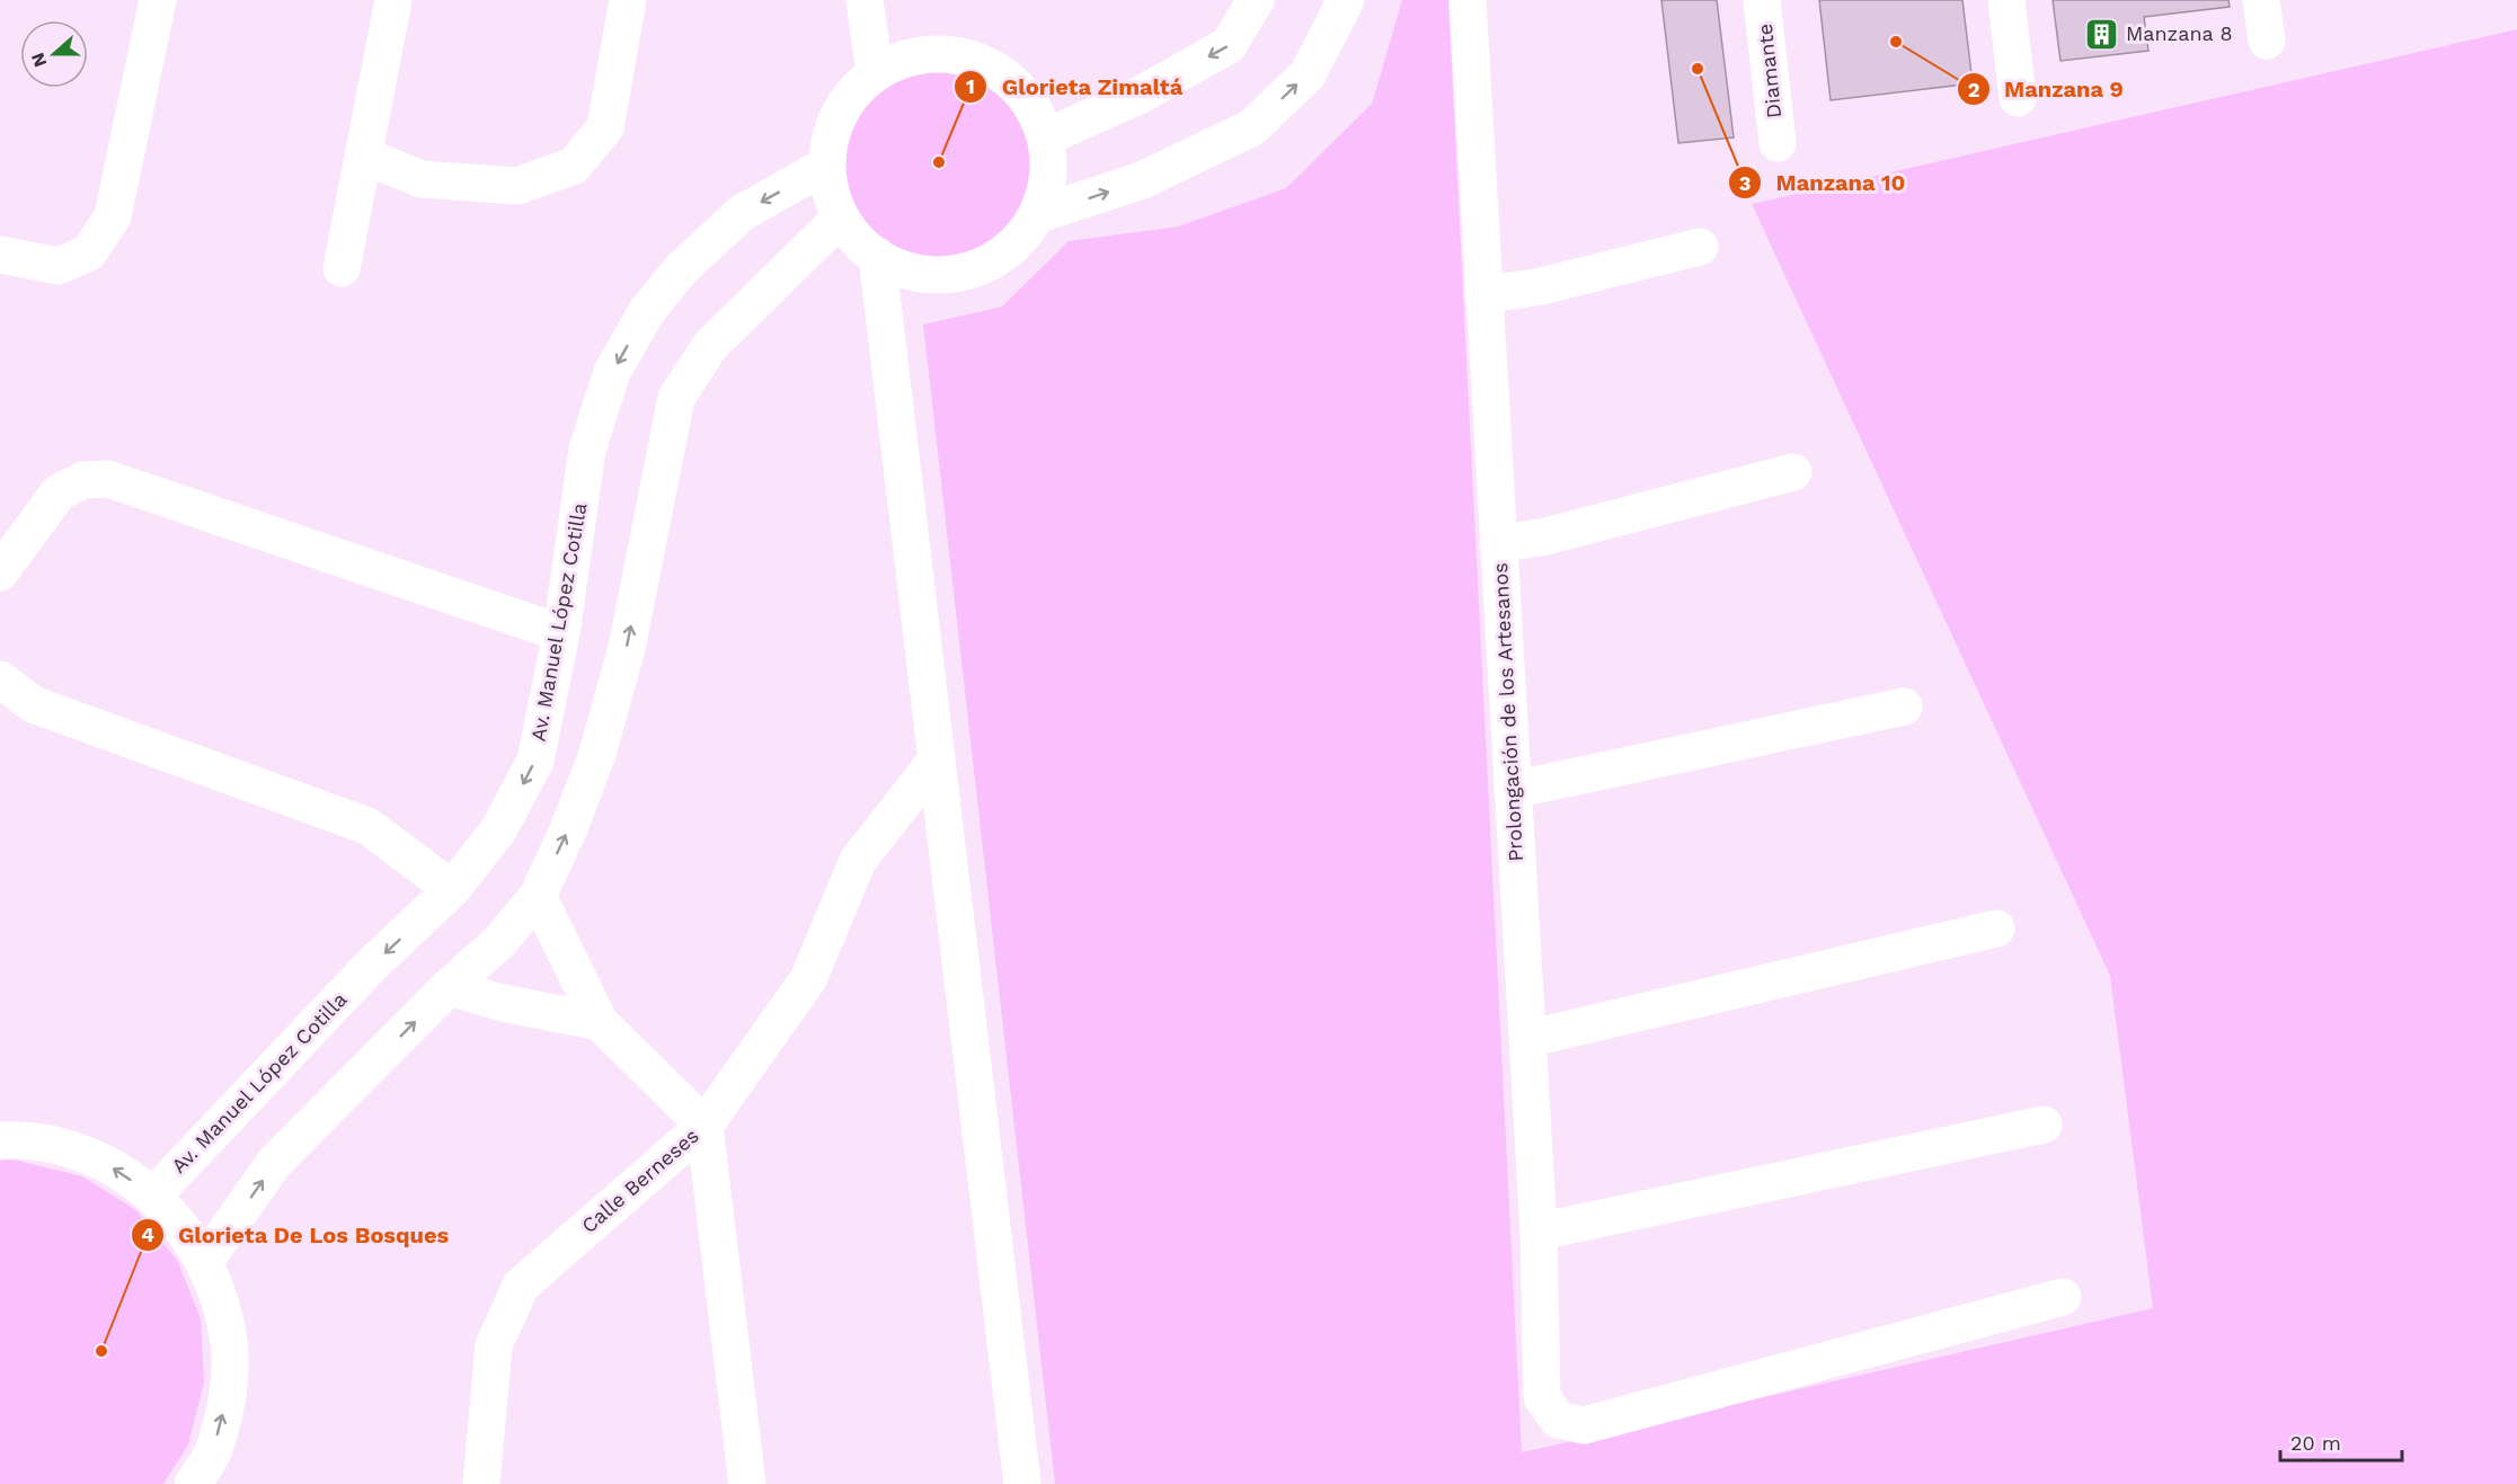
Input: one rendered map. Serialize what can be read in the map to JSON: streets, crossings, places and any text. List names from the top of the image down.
{
  "streets": {
    "street": [
      "Diamante",
      "Av. Manuel López Cotilla",
      "Prolongación de los Artesanos",
      "Calle Berneses"
    ]
  },
  "places": {
    "building": ["Manzana 8"],
    "other": [
      "Manzana 9",
      "Manzana 10",
      "Glorieta Zimaltá",
      "Glorieta De Los Bosques"
    ]
  },
  "scale_bar": "20 m",
  "north": "left"
}
